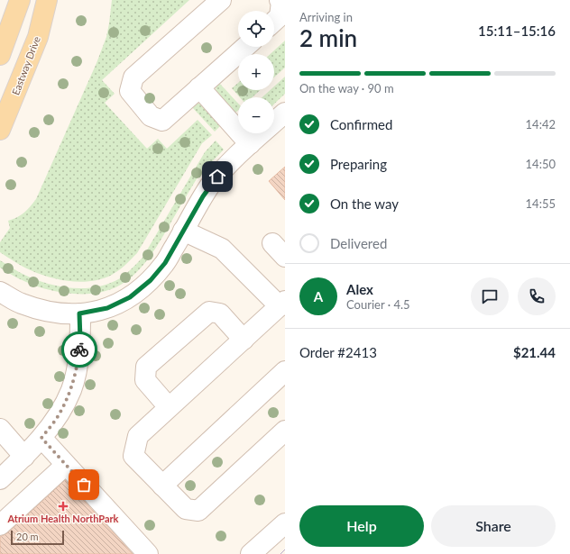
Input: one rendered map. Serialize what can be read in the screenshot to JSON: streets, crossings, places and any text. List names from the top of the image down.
{
  "streets": {
    "main road": ["Eastway Drive"]
  },
  "places": {
    "health": ["Atrium Health NorthPark"]
  },
  "scale_bar": "20 m",
  "page": {
    "heading": ["2 min", "Arriving in", "15:11–15:16"],
    "panel": [
      "Alex",
      "Courier · 4.5",
      "Order #2413",
      "$21.44"
    ],
    "map_buttons": ["+", "−"],
    "bar": "On the way · 90 m",
    "list": [
      ["Confirmed", "14:42"],
      ["Preparing", "14:50"],
      ["On the way", "14:55"],
      "Delivered"
    ],
    "round": "A",
    "buttons": ["Help", "Share"],
    "scale": "20 m"
  }
}
